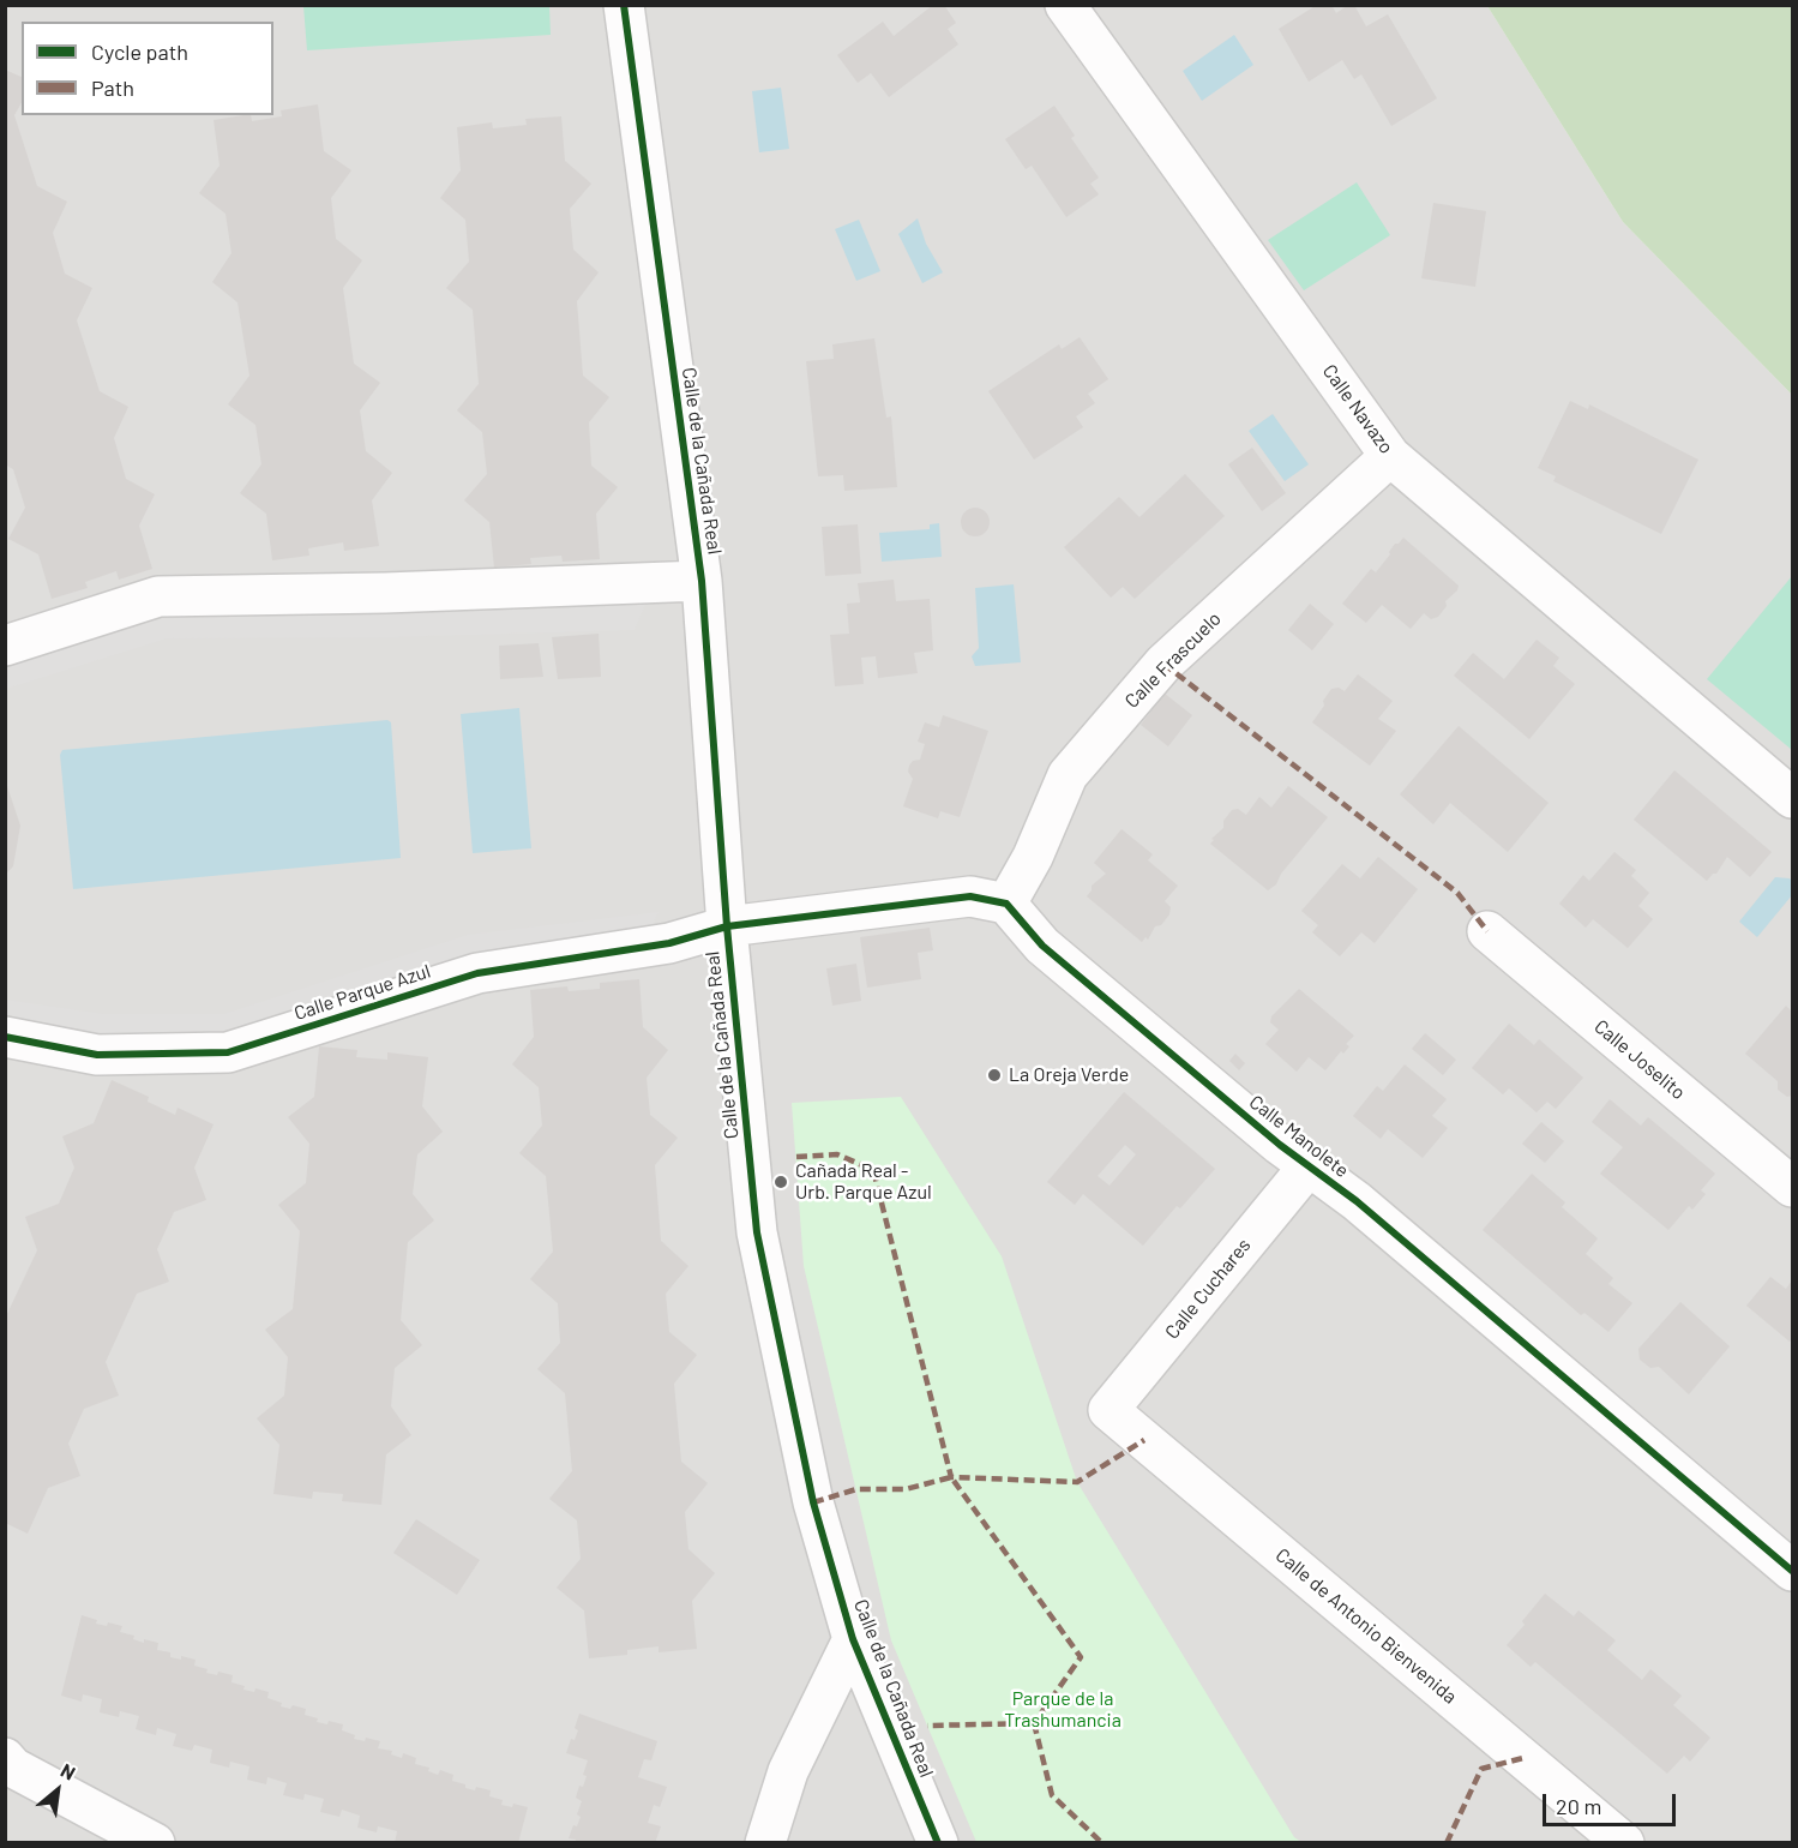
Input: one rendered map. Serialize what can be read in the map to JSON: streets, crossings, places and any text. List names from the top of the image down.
{
  "streets": {
    "street": [
      "Calle Navazo",
      "Calle de la Cañada Real",
      "Calle Frascuelo",
      "Calle Parque Azul",
      "Calle Joselito",
      "Calle Manolete",
      "Calle Cuchares",
      "Calle de Antonio Bienvenida"
    ]
  },
  "crossings": [
    ["Calle Navazo", "Calle Frascuelo"],
    ["Calle de la Cañada Real", "Calle Parque Azul"],
    ["Calle Frascuelo", "Calle Manolete"],
    ["Calle Manolete", "Calle Cuchares"],
    ["Calle Cuchares", "Calle de Antonio Bienvenida"]
  ],
  "parks": ["Parque de la Trashumancia"],
  "places": ["La Oreja Verde", "Cañada Real - Urb. Parque Azul"],
  "legend": ["Cycle path", "Path"],
  "scale_bar": "20 m",
  "north": "top right"
}
